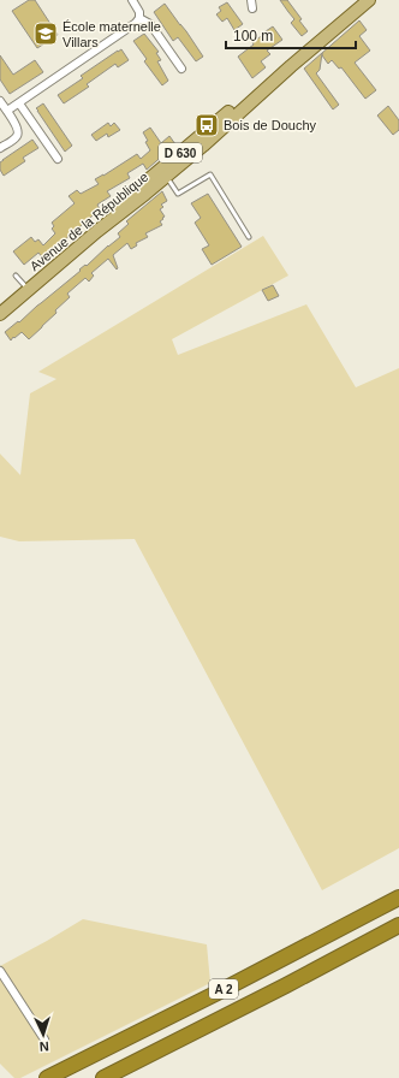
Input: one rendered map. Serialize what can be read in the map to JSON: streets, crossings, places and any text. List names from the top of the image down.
{
  "streets": {
    "highway": ["A 2"],
    "main road": ["D 630", "Avenue de la République"]
  },
  "places": {
    "school or university": ["École maternelle Villars"],
    "bus stop": ["Bois de Douchy"]
  },
  "scale_bar": "100 m",
  "north": "bottom"
}
